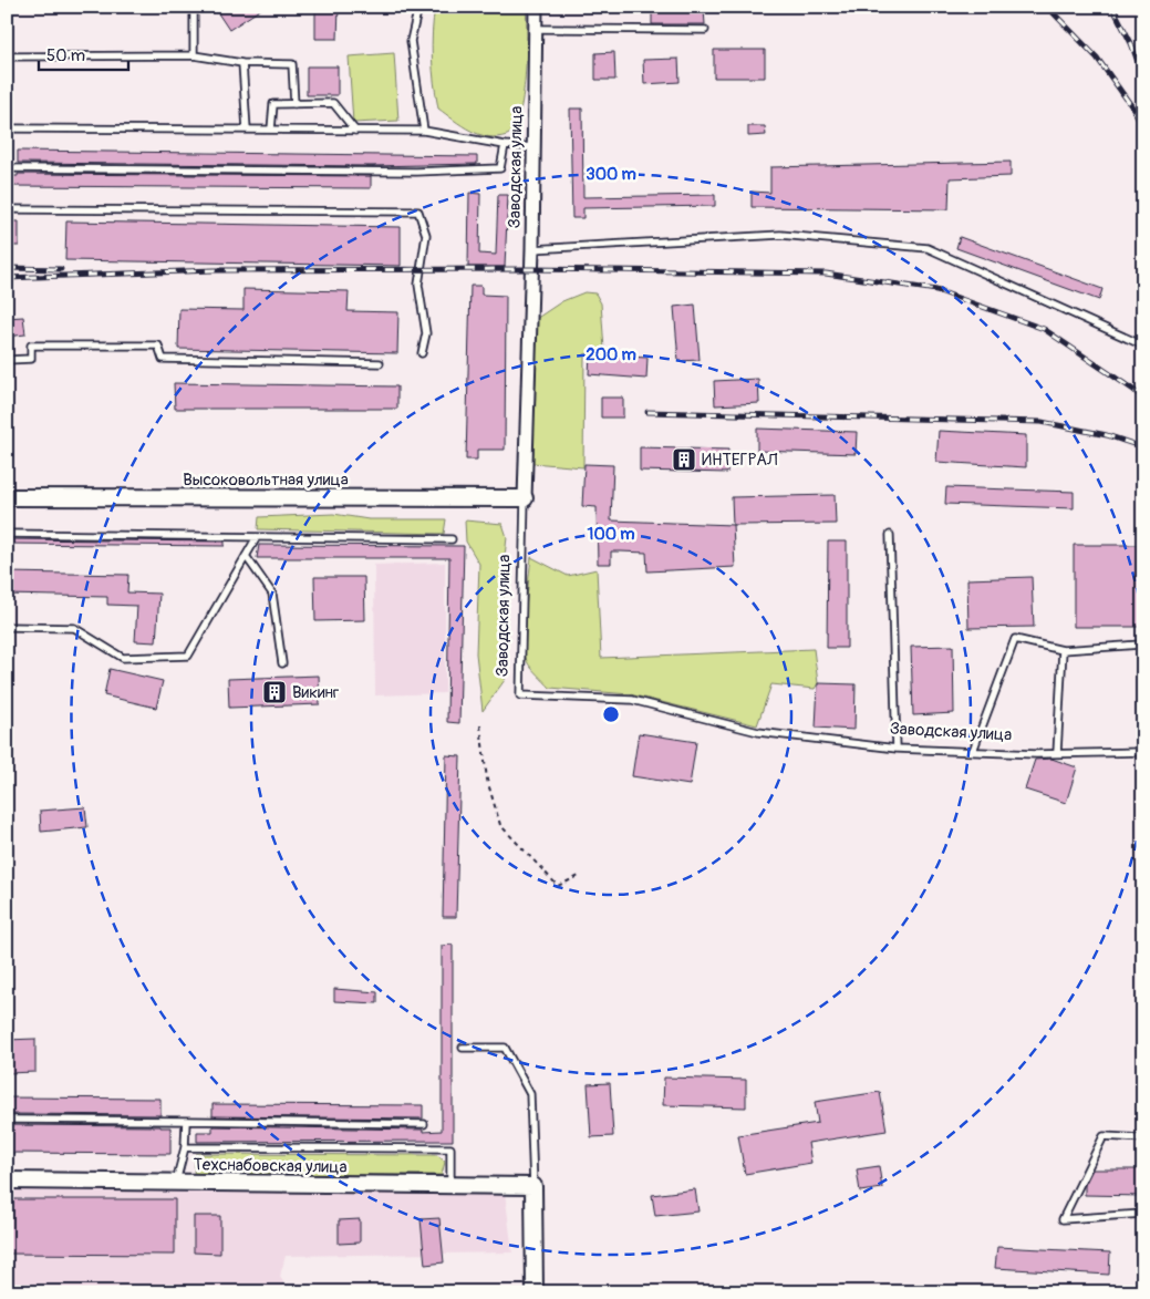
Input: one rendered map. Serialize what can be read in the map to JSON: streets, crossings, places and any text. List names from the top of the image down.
{
  "streets": {
    "street": ["Заводская улица", "Высоковольтная улица", "Техснабовская улица"]
  },
  "crossings": [
    ["Заводская улица", "Высоковольтная улица"]
  ],
  "places": {
    "building": ["ИНТЕГРАЛ", "Викинг"]
  },
  "scale_bar": "50 m",
  "rings": ["300 m", "200 m", "100 m"]
}
